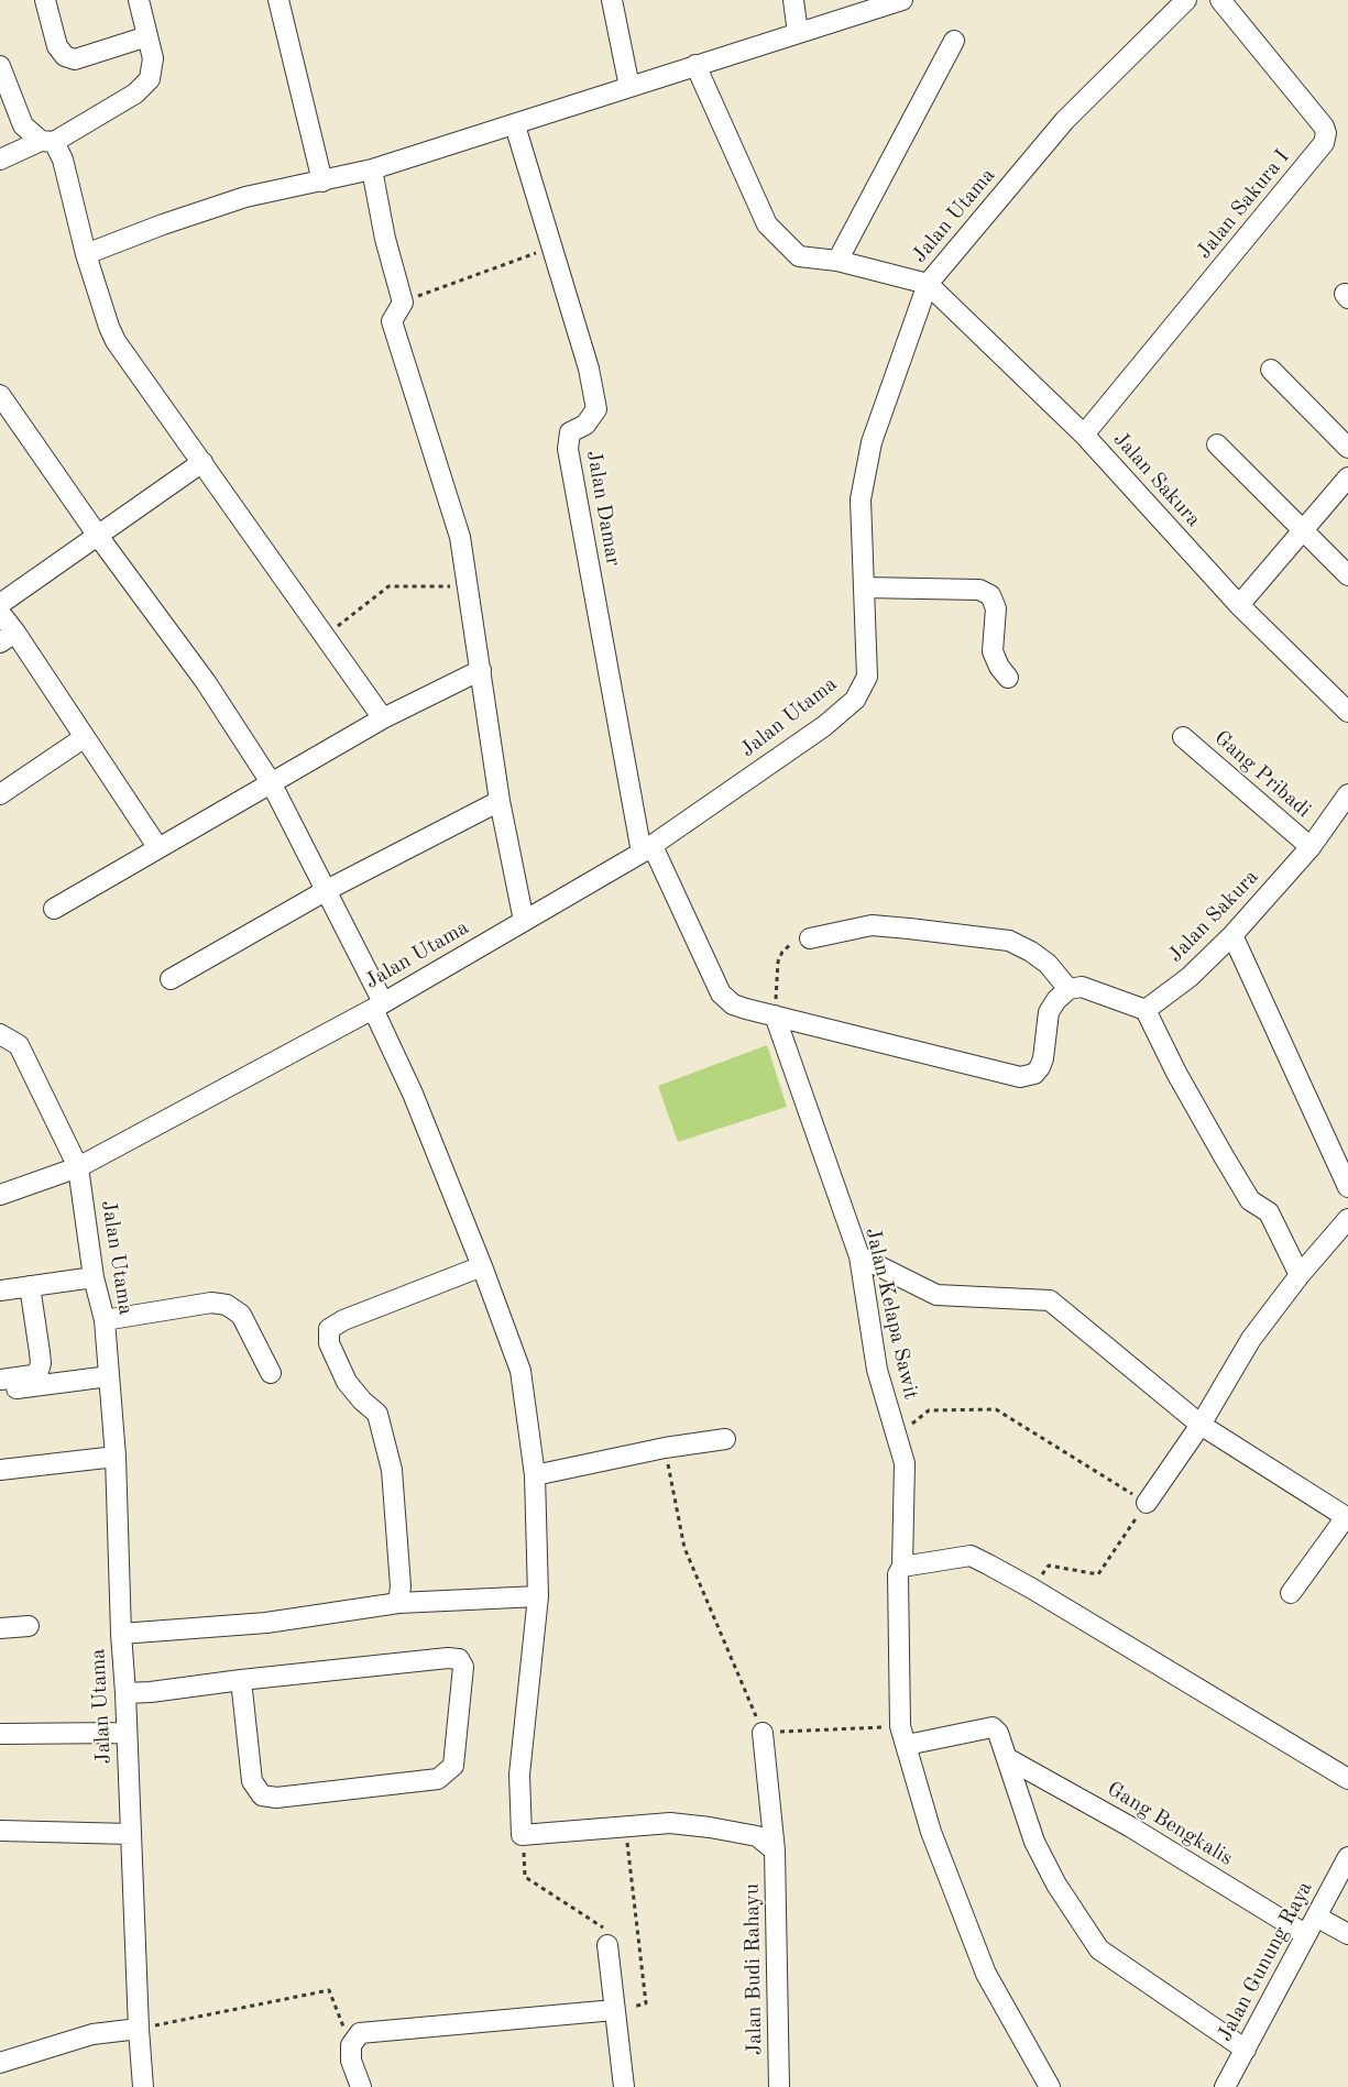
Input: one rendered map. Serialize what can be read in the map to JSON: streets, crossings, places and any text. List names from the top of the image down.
{
  "streets": {
    "street": [
      "Jalan Sakura I",
      "Jalan Utama",
      "Jalan Sakura",
      "Jalan Damar",
      "Gang Pribadi",
      "Jalan Kelapa Sawit",
      "Gang Bengkalis",
      "Jalan Gunung Raya",
      "Jalan Budi Rahayu"
    ]
  },
  "crossings": [
    ["Jalan Sakura I", "Jalan Sakura"],
    ["Jalan Utama", "Jalan Sakura"],
    ["Jalan Utama", "Jalan Damar"],
    ["Jalan Sakura", "Gang Pribadi"],
    ["Gang Bengkalis", "Jalan Gunung Raya"]
  ]
}
